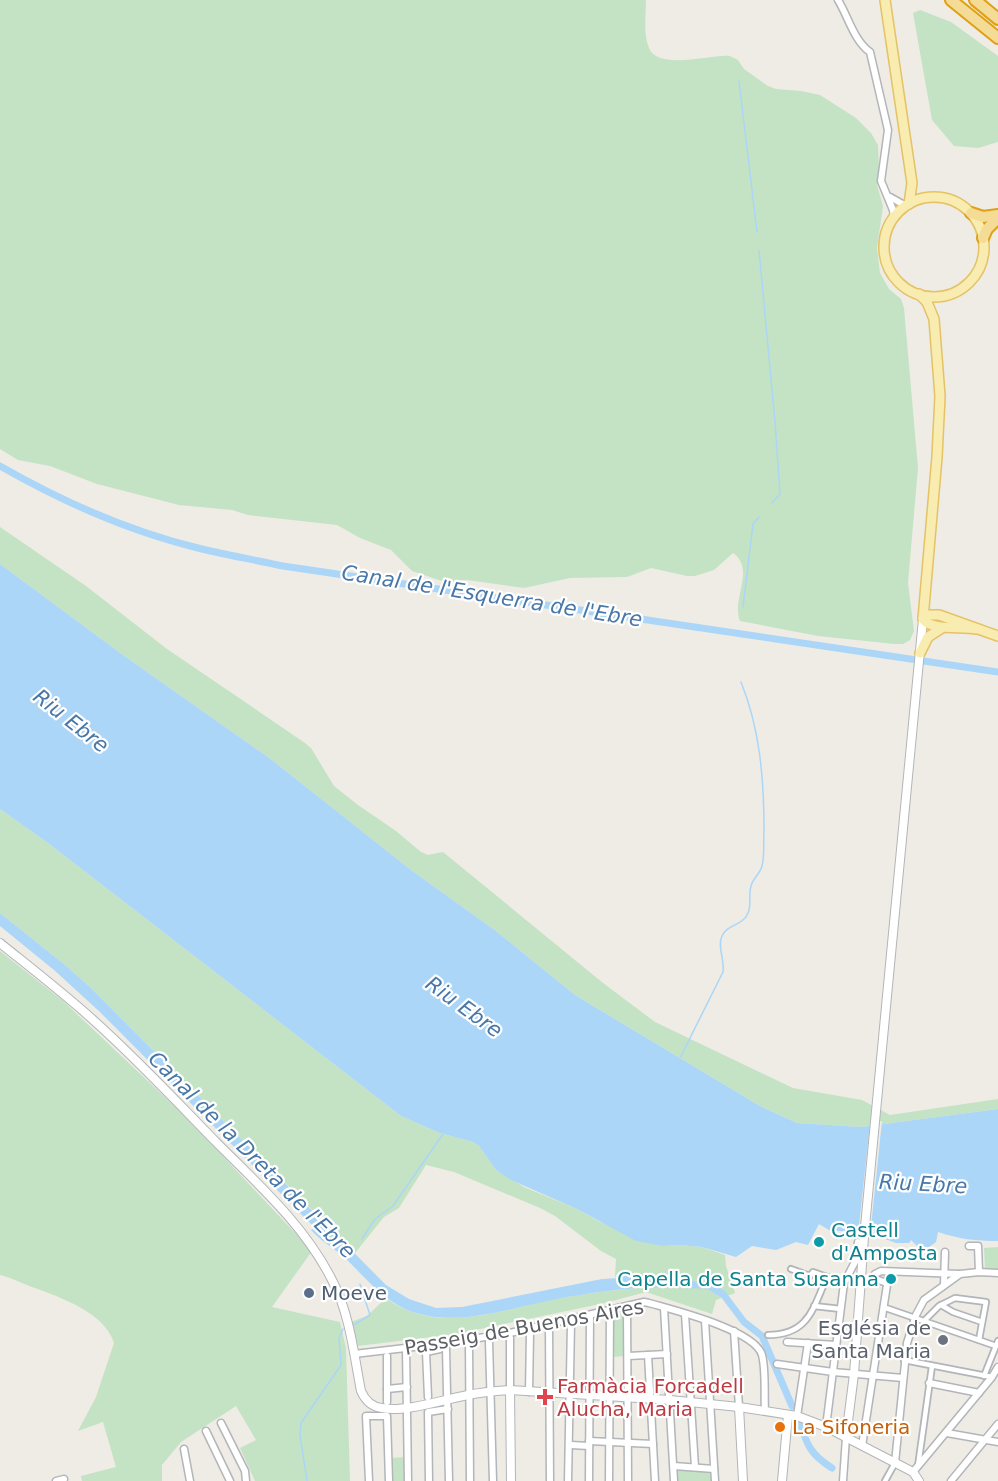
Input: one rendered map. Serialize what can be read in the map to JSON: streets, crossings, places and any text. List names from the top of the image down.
{
  "streets": {
    "street": ["Passeig de Buenos Aires"]
  },
  "water": ["Canal de l'Esquerra de l'Ebre", "Riu Ebre", "Canal de la Dreta de l'Ebre"],
  "places": {
    "other": [
      "Castell d'Amposta",
      "Capella de Santa Susanna",
      "Moeve",
      "Església de Santa Maria",
      "La Sifoneria"
    ],
    "health": ["Farmàcia Forcadell Alucha, Maria"]
  }
}
